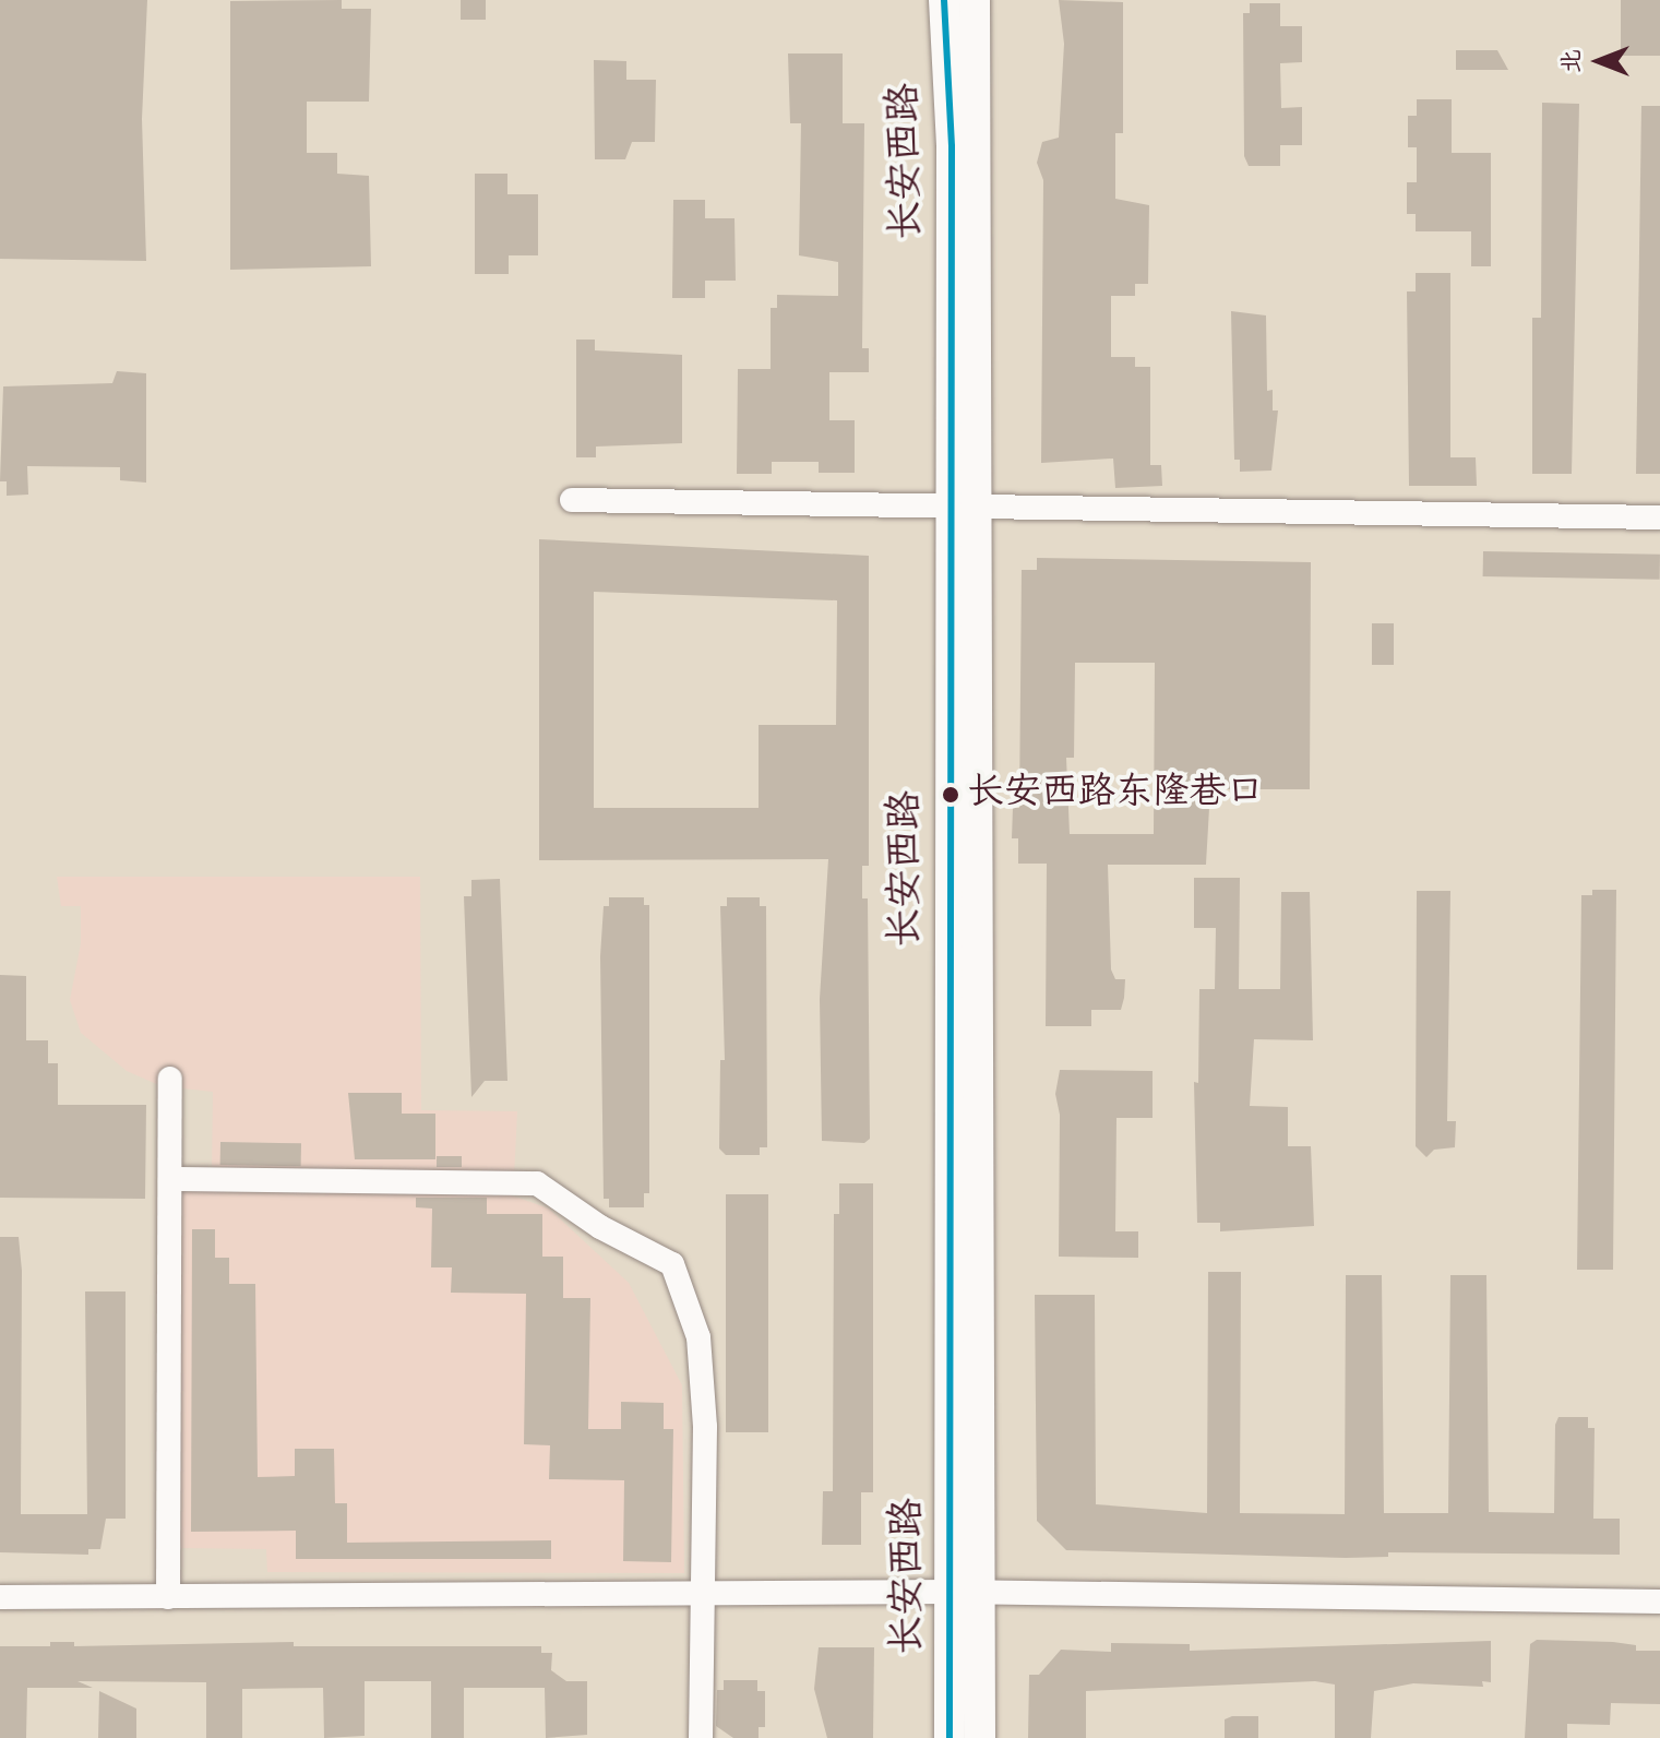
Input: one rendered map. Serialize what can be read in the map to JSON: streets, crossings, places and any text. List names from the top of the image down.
{
  "streets": {
    "main road": ["长安西路"]
  },
  "places": ["长安西路东隆巷口"],
  "north": "left"
}
